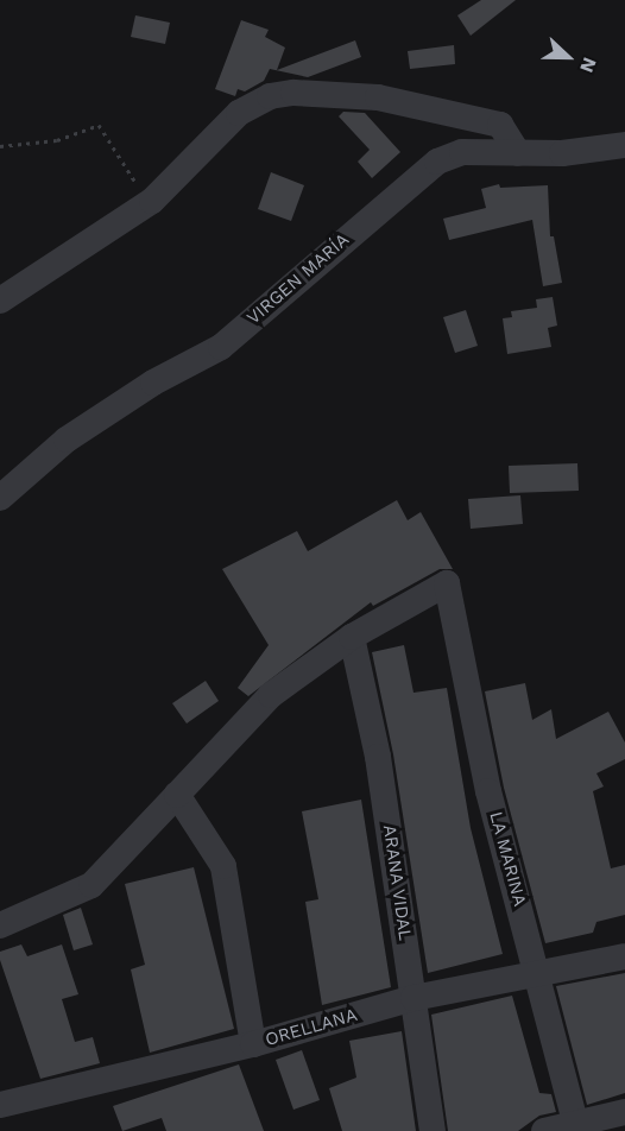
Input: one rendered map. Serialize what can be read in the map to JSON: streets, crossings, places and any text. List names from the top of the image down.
{
  "streets": {
    "street": [
      "VIRGEN MARÍA",
      "LA MARINA",
      "ARANA VIDAL",
      "ORELLANA"
    ]
  },
  "crossings": [
    ["LA MARINA", "ARANA VIDAL"],
    ["LA MARINA", "ORELLANA"],
    ["ARANA VIDAL", "ORELLANA"]
  ],
  "north": "right"
}
